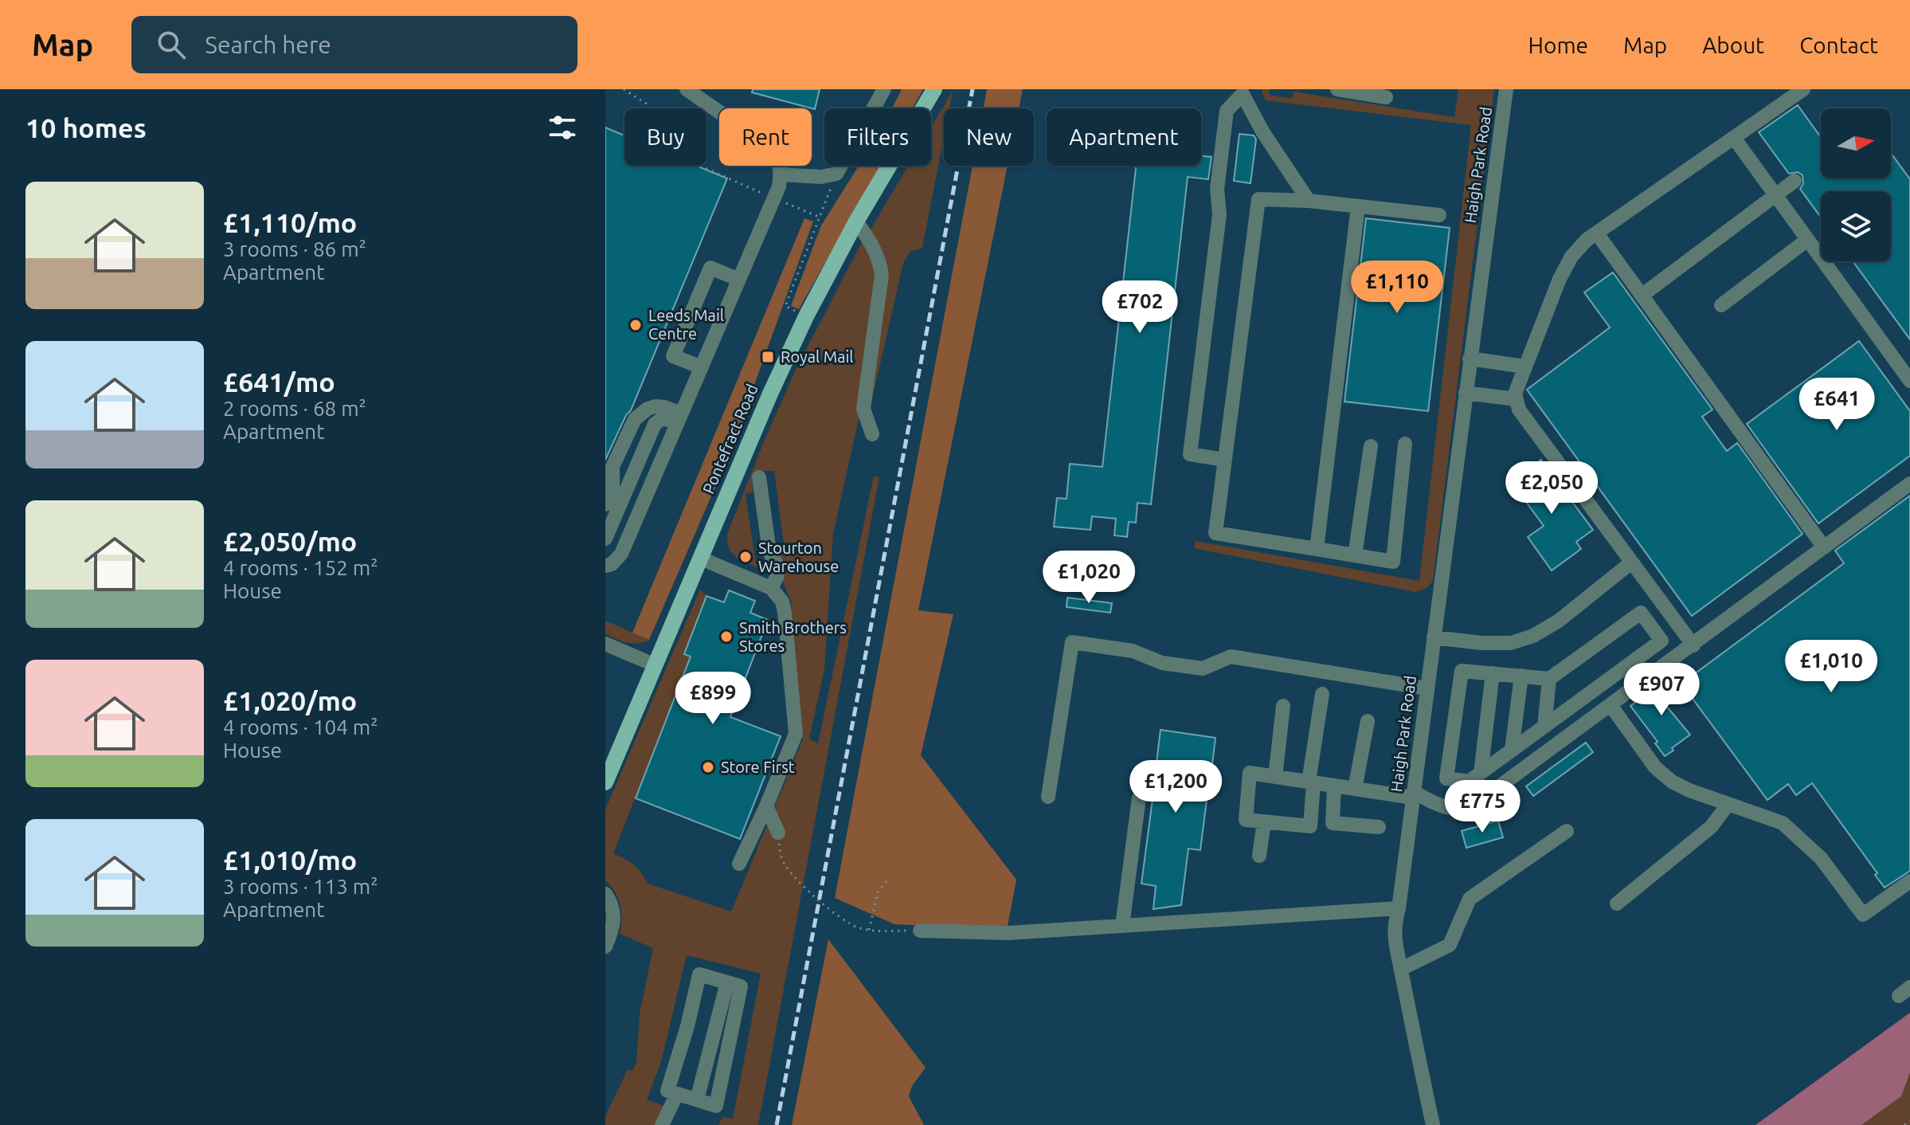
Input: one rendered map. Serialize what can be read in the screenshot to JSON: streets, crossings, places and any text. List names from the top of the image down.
{
  "streets": {
    "main road": ["Pontefract Road"],
    "lane": ["Haigh Park Road"]
  },
  "places": {
    "other": [
      "Leeds Mail Centre",
      "Stourton Warehouse",
      "Smith Brothers Stores",
      "Store First"
    ],
    "transit": ["Royal Mail"]
  },
  "north": "right",
  "page": {
    "header": "Map",
    "search": "Search here",
    "nav": [
      "Home",
      "Map",
      "About",
      "Contact"
    ],
    "heading": "10 homes",
    "chip": [
      "Buy",
      "Rent",
      "Filters",
      "New",
      "Apartment"
    ],
    "list": [
      {
        "name": "£1,110/mo",
        "note": "3 rooms · 86 m² · Apartment"
      },
      {
        "name": "£641/mo",
        "note": "2 rooms · 68 m² · Apartment"
      },
      {
        "name": "£2,050/mo",
        "note": "4 rooms · 152 m² · House"
      },
      {
        "name": "£1,020/mo",
        "note": "4 rooms · 104 m² · House"
      },
      {
        "name": "£1,010/mo",
        "note": "3 rooms · 113 m² · Apartment"
      }
    ],
    "price": [
      "£1,110",
      "£702",
      "£641",
      "£2,050",
      "£1,020",
      "£1,010",
      "£907",
      "£899",
      "£1,200",
      "£775"
    ]
  }
}
